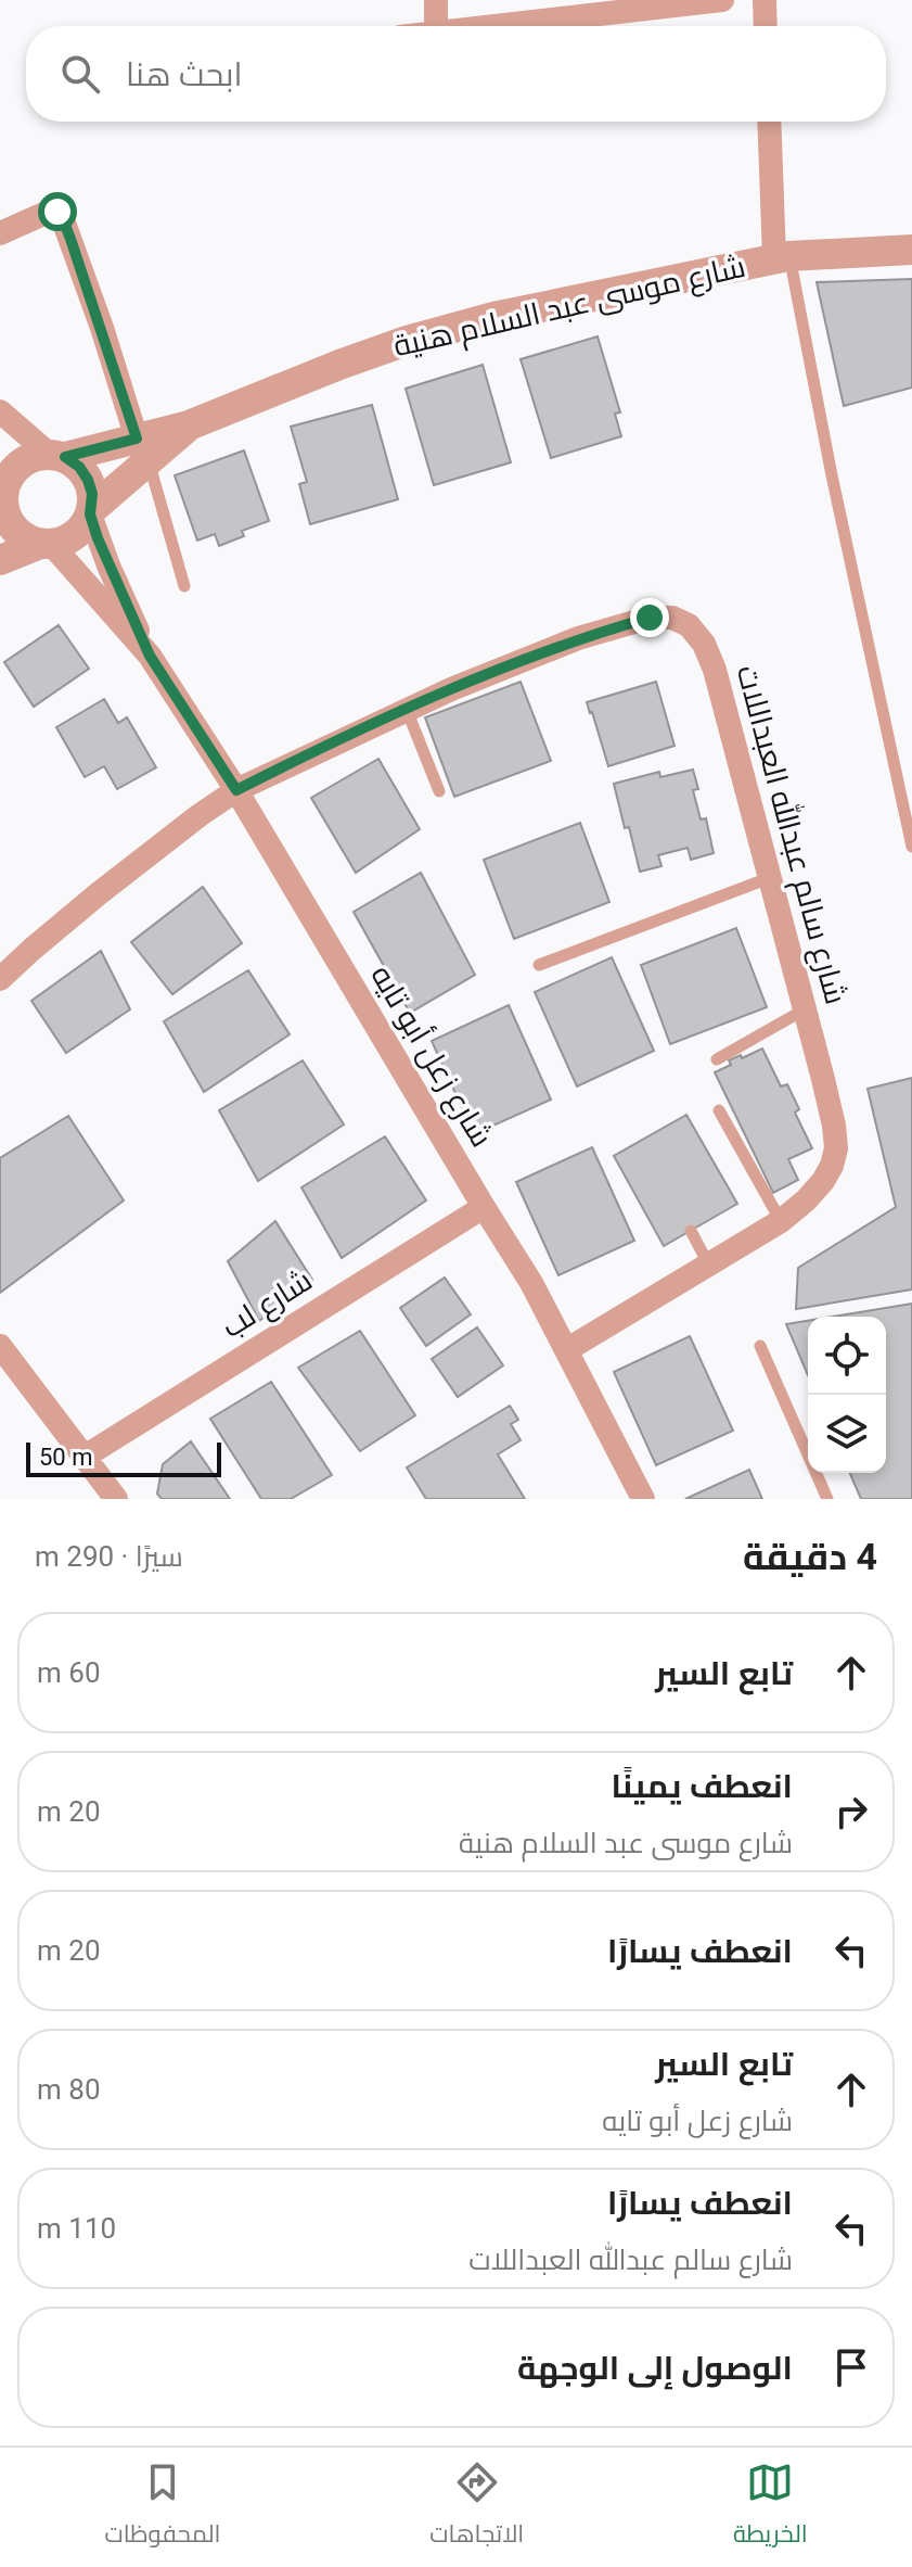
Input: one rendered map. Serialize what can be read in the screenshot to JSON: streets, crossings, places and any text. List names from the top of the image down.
{
  "streets": {
    "street": [
      "شارع موسى عبد السلام هنية",
      "شارع سالم عبدالله العبداللات",
      "شارع زعل أبو تايه",
      "شارع لب"
    ]
  },
  "crossings": [
    ["شارع موسى عبد السلام هنية", "شارع زعل أبو تايه"],
    ["شارع سالم عبدالله العبداللات", "شارع زعل أبو تايه"],
    ["شارع زعل أبو تايه", "شارع لب"]
  ],
  "scale_bar": "50 m",
  "page": {
    "search": "ابحث هنا",
    "scale": "50 m",
    "heading": ["4 دقيقة", "سيرًا · 290 m"],
    "list": [
      ["تابع السير", "60 m"],
      ["انعطف يمينًا", "شارع موسى عبد السلام هنية", "20 m"],
      ["انعطف يسارًا", "20 m"],
      ["تابع السير", "شارع زعل أبو تايه", "80 m"],
      ["انعطف يسارًا", "شارع سالم عبدالله العبداللات", "110 m"],
      "الوصول إلى الوجهة"
    ],
    "nav": ["الخريطة", "الاتجاهات", "المحفوظات"]
  }
}
